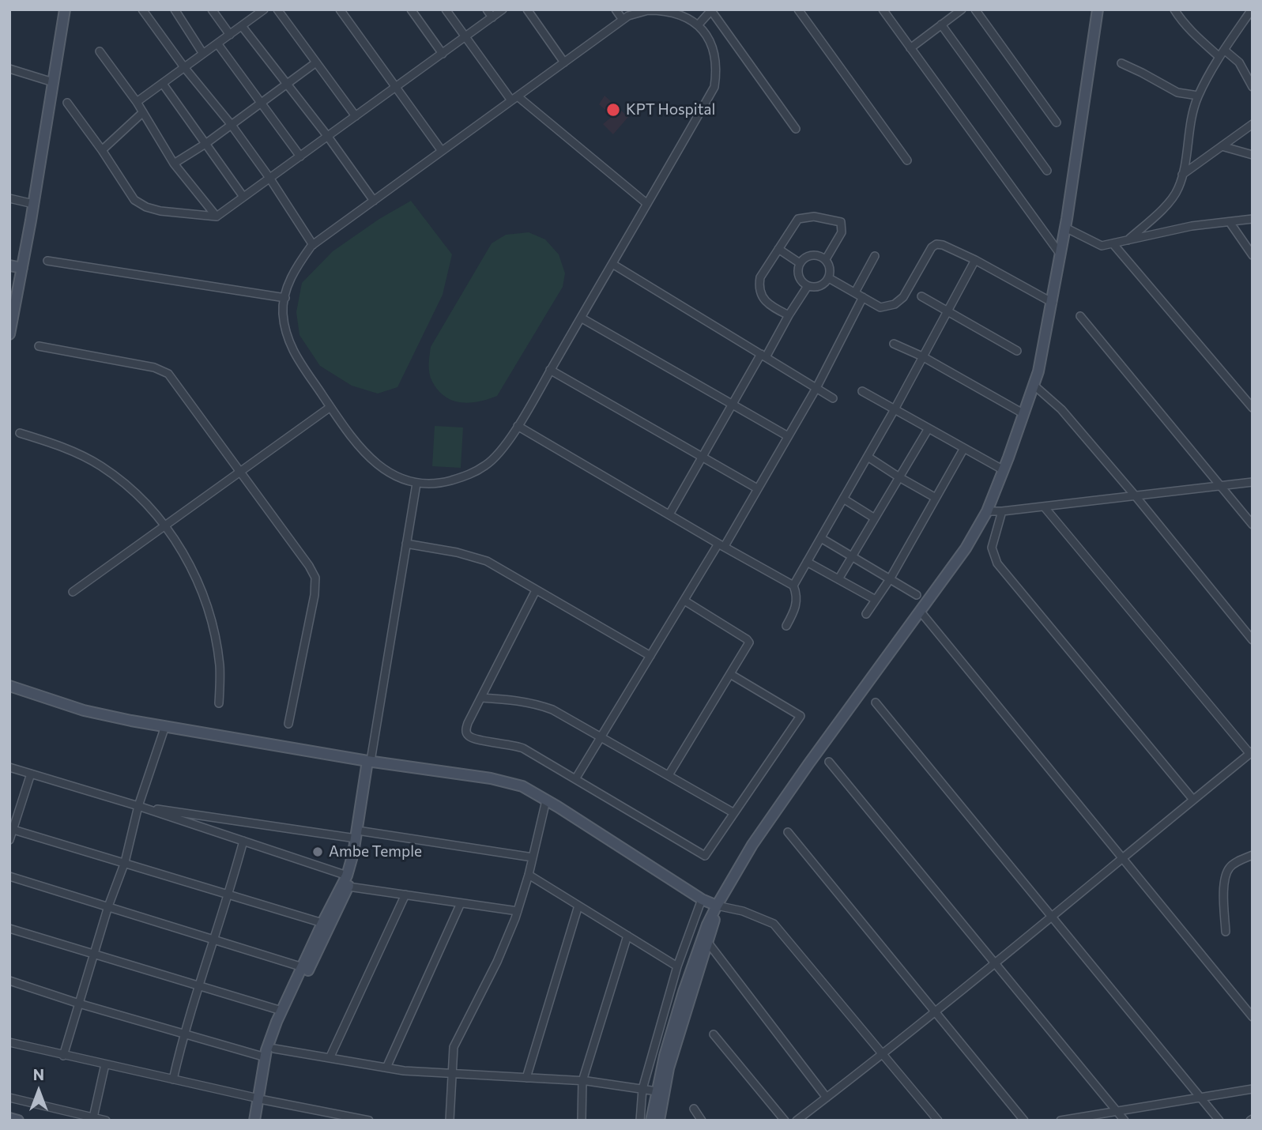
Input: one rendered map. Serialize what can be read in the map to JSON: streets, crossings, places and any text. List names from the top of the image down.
{
  "places": ["KPT Hospital", "Ambe Temple"],
  "north": "top"
}
